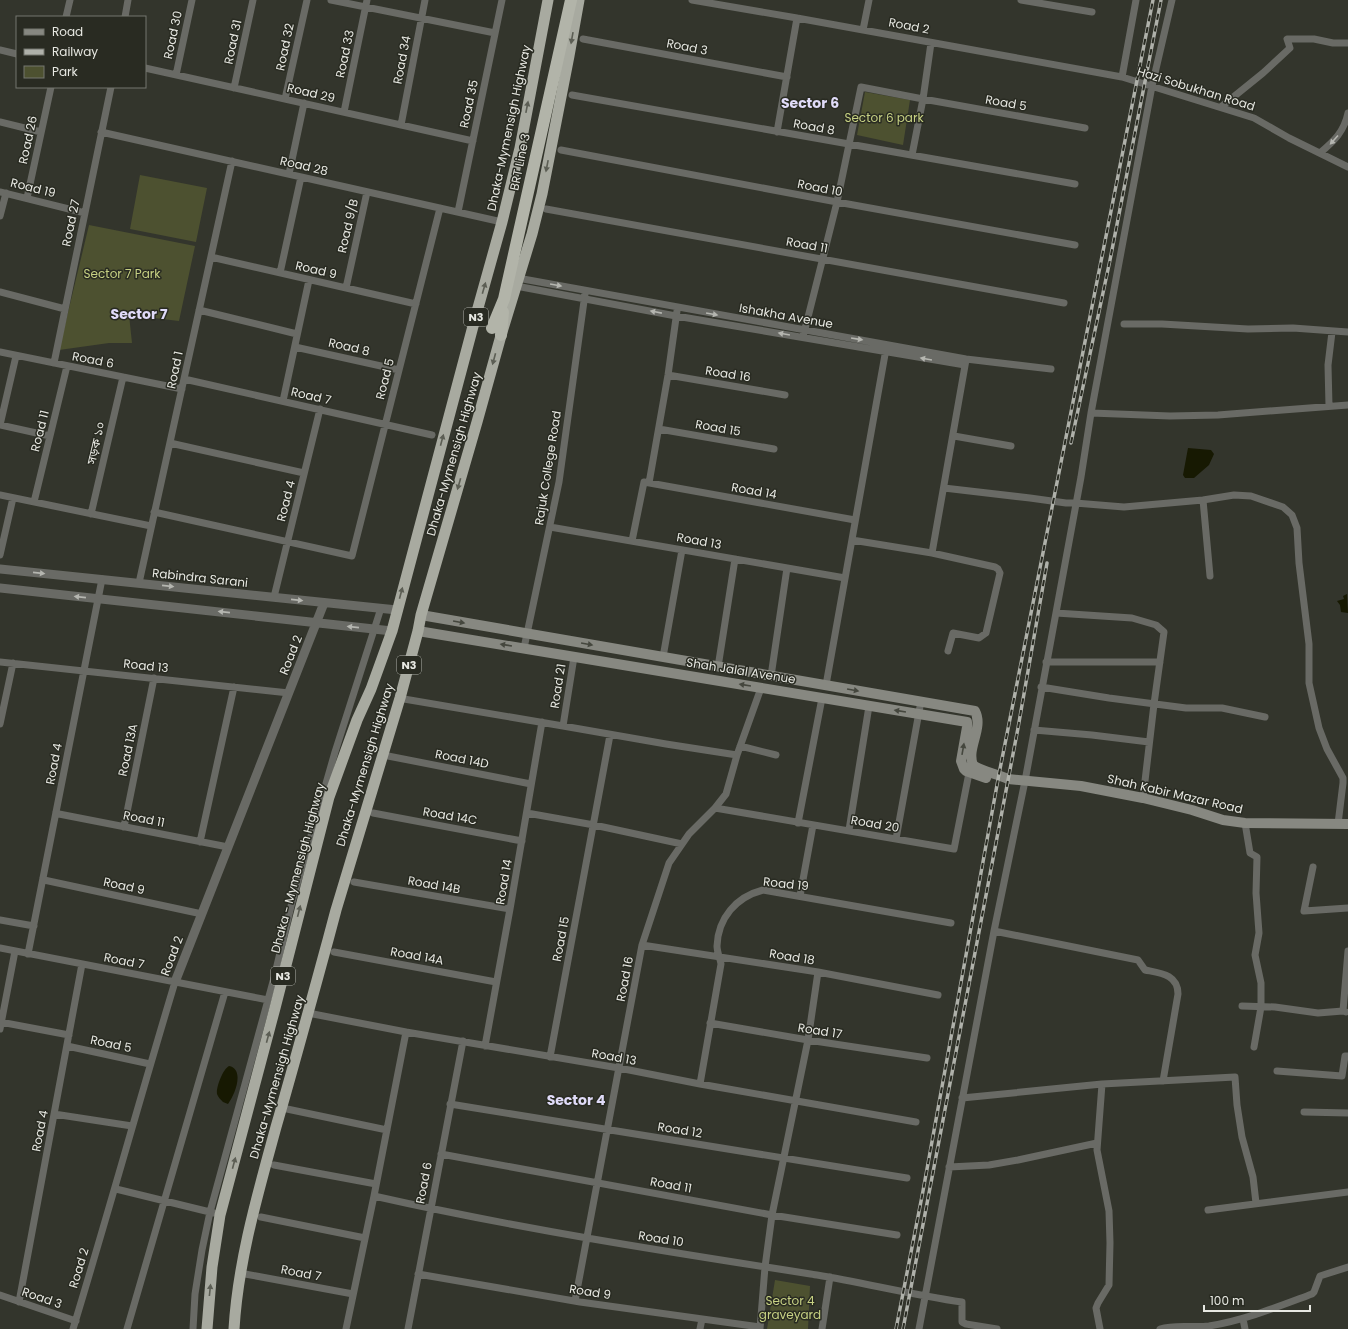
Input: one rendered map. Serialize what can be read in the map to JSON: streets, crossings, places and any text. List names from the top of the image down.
{
  "streets": {
    "highway": [
      "Dhaka-Mymensigh Highway",
      "BRT Line 3",
      "N3",
      "Dhaka - Mymensigh Highway"
    ],
    "main road": ["Shah Jalal Avenue", "Shah Kabir Mazar Road"],
    "street": [
      "Road 2",
      "Road 30",
      "Road 31",
      "Road 32",
      "Road 3",
      "Road 33",
      "Road 34",
      "Hazi Sobukhan Road",
      "Road 29",
      "Road 5",
      "Road 35",
      "Road 8",
      "Road 26",
      "Road 28",
      "Road 19",
      "Road 10",
      "Road 27",
      "Road 9/B",
      "Road 11",
      "Road 9",
      "Ishakha Avenue",
      "Road 6",
      "Road 1",
      "Road 16",
      "Road 7",
      "Road 15",
      "সড়ক ১০",
      "Rajuk College Road",
      "Road 14",
      "Road 4",
      "Road 13",
      "Rabindra Sarani",
      "Road 21",
      "Road 13A",
      "Road 14D",
      "Road 14C",
      "Road 20",
      "Road 14B",
      "Road 14A",
      "Road 18",
      "Road 17",
      "Road 12"
    ]
  },
  "crossings": [
    ["Road 2", "Road 3"],
    ["Road 2", "Hazi Sobukhan Road"],
    ["Road 2", "Road 5"],
    ["Road 2", "Road 11"],
    ["Road 2", "Road 9"],
    ["Road 2", "Road 7"],
    ["Road 2", "Road 13"],
    ["Road 2", "Rabindra Sarani"],
    ["Road 30", "Road 29"],
    ["Road 31", "Road 29"],
    ["Road 32", "Road 29"],
    ["Road 3", "Road 4"],
    ["Road 33", "Road 29"],
    ["Road 34", "Road 29"],
    ["Road 29", "Road 35"],
    ["Road 5", "Road 8"],
    ["Road 5", "Road 28"],
    ["Road 5", "Road 9"],
    ["Road 5", "Road 7"],
    ["Road 5", "Road 4"],
    ["Road 35", "Road 28"],
    ["Dhaka-Mymensigh Highway", "BRT Line 3"],
    ["Dhaka-Mymensigh Highway", "Road 28"],
    ["Dhaka-Mymensigh Highway", "Ishakha Avenue"],
    ["Dhaka-Mymensigh Highway", "Road 13"],
    ["Dhaka-Mymensigh Highway", "Rabindra Sarani"],
    ["Dhaka-Mymensigh Highway", "Shah Jalal Avenue"],
    ["Dhaka-Mymensigh Highway", "Dhaka - Mymensigh Highway"],
    ["Road 26", "Road 19"],
    ["Road 28", "Road 27"],
    ["Road 28", "Road 9/B"],
    ["Road 28", "Road 1"],
    ["Road 19", "Road 27"],
    ["Road 19", "Road 13"],
    ["Road 19", "Road 18"],
    ["Road 19", "Road 17"],
    ["Road 10", "Road 6"],
    ["Road 10", "Road 16"],
    ["Road 27", "Road 6"],
    ["Road 9/B", "Road 9"],
    ["Road 11", "Road 6"],
    ["Road 11", "Road 16"],
    ["Road 11", "Road 4"],
    ["Road 11", "Road 13A"],
    ["Road 9", "Road 6"],
    ["Road 9", "Road 1"],
    ["Road 9", "Road 16"],
    ["Road 9", "Road 4"],
    ["Ishakha Avenue", "Rajuk College Road"],
    ["Road 6", "Road 1"],
    ["Road 6", "সড়ক ১০"],
    ["Road 6", "Road 13"],
    ["Road 6", "Road 12"],
    ["Road 1", "Road 7"],
    ["Road 1", "Rabindra Sarani"],
    ["Road 16", "Road 13"],
    ["Road 16", "Shah Jalal Avenue"],
    ["Road 16", "Road 21"],
    ["Road 16", "Road 20"],
    ["Road 16", "Road 18"],
    ["Road 16", "Road 12"],
    ["Road 7", "Road 4"],
    ["Road 15", "Road 13"],
    ["Road 15", "Road 21"],
    ["Rajuk College Road", "Road 13"],
    ["Rajuk College Road", "Shah Jalal Avenue"],
    ["Road 14", "Road 13"],
    ["Road 14", "Road 21"],
    ["Road 14", "Road 14D"],
    ["Road 14", "Road 14C"],
    ["Road 14", "Road 14B"],
    ["Road 14", "Road 14A"],
    ["Road 4", "Road 13"],
    ["Road 4", "Rabindra Sarani"],
    ["Road 13", "Road 13A"],
    ["Shah Jalal Avenue", "Road 21"],
    ["Shah Jalal Avenue", "Shah Kabir Mazar Road"],
    ["Shah Jalal Avenue", "Road 20"]
  ],
  "one_way": ["Dhaka - Mymensigh Highway"],
  "districts": ["Sector 6", "Sector 7", "Sector 4"],
  "parks": ["Sector 6 park", "Sector 7 Park", "Sector 4 graveyard"],
  "legend": ["Road", "Railway", "Park"],
  "scale_bar": "100 m"
}
